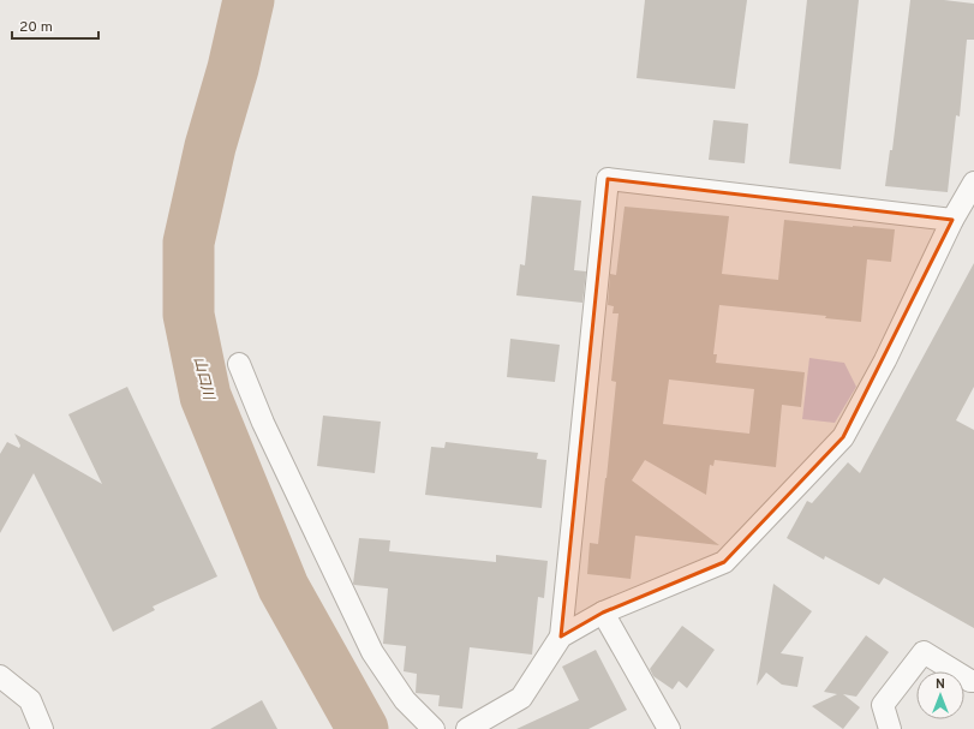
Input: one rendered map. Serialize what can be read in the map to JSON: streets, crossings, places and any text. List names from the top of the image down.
{
  "water": ["山口川"],
  "scale_bar": "20 m",
  "north": "top"
}
